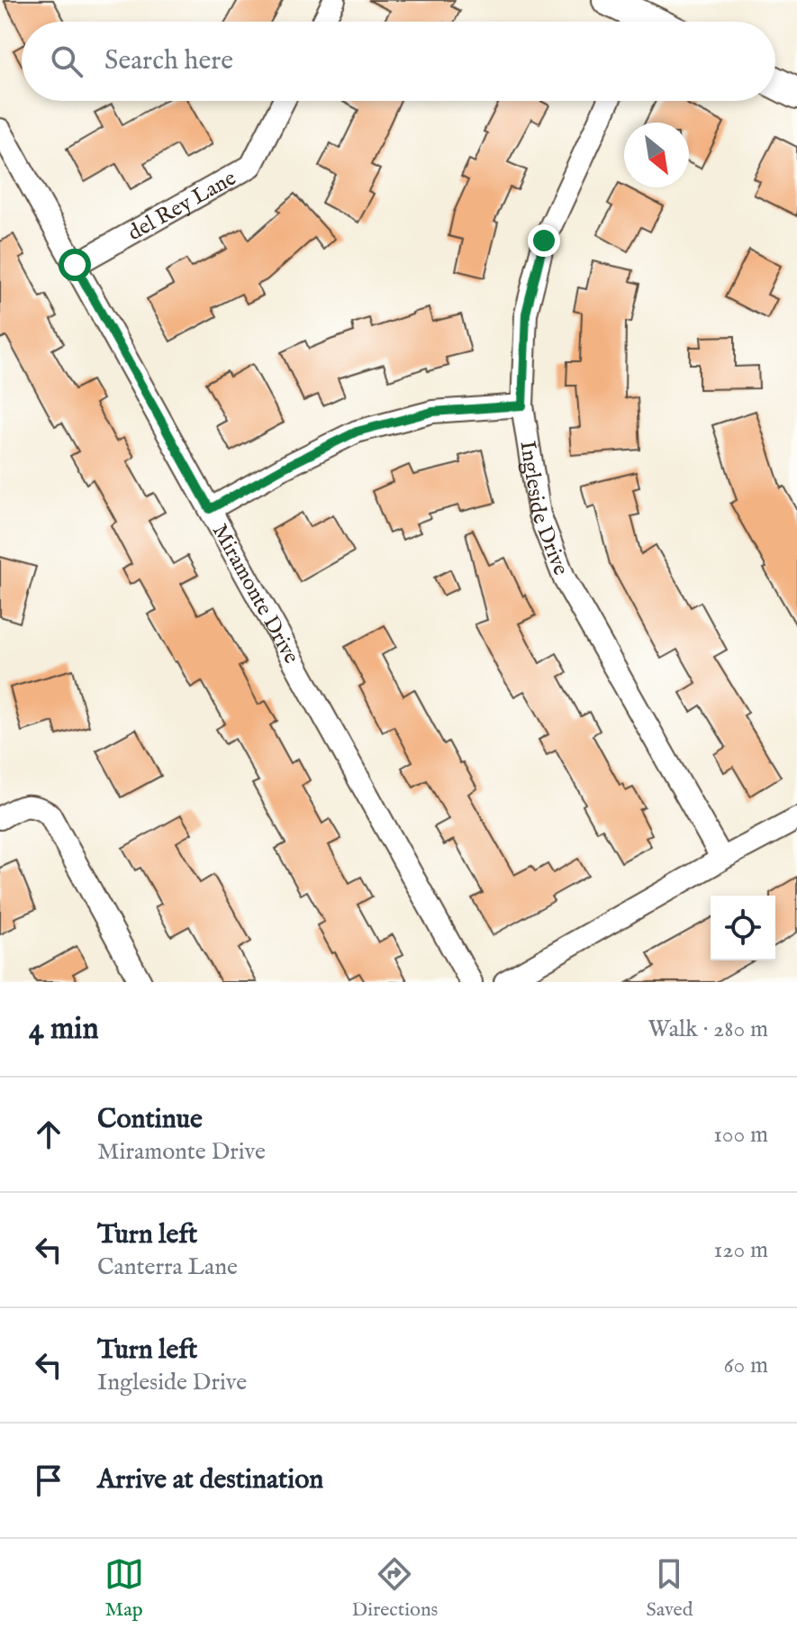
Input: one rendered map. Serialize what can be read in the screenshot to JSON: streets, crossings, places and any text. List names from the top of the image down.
{
  "streets": {
    "street": ["del Rey Lane", "Ingleside Drive", "Miramonte Drive"]
  },
  "crossings": [
    ["del Rey Lane", "Miramonte Drive"]
  ],
  "north": "bottom right",
  "page": {
    "search": "Search here",
    "heading": ["4 min", "Walk · 280 m"],
    "list": [
      ["Continue", "Miramonte Drive", "100 m"],
      ["Turn left", "Canterra Lane", "120 m"],
      ["Turn left", "Ingleside Drive", "60 m"],
      "Arrive at destination"
    ],
    "nav": ["Map", "Directions", "Saved"]
  }
}
